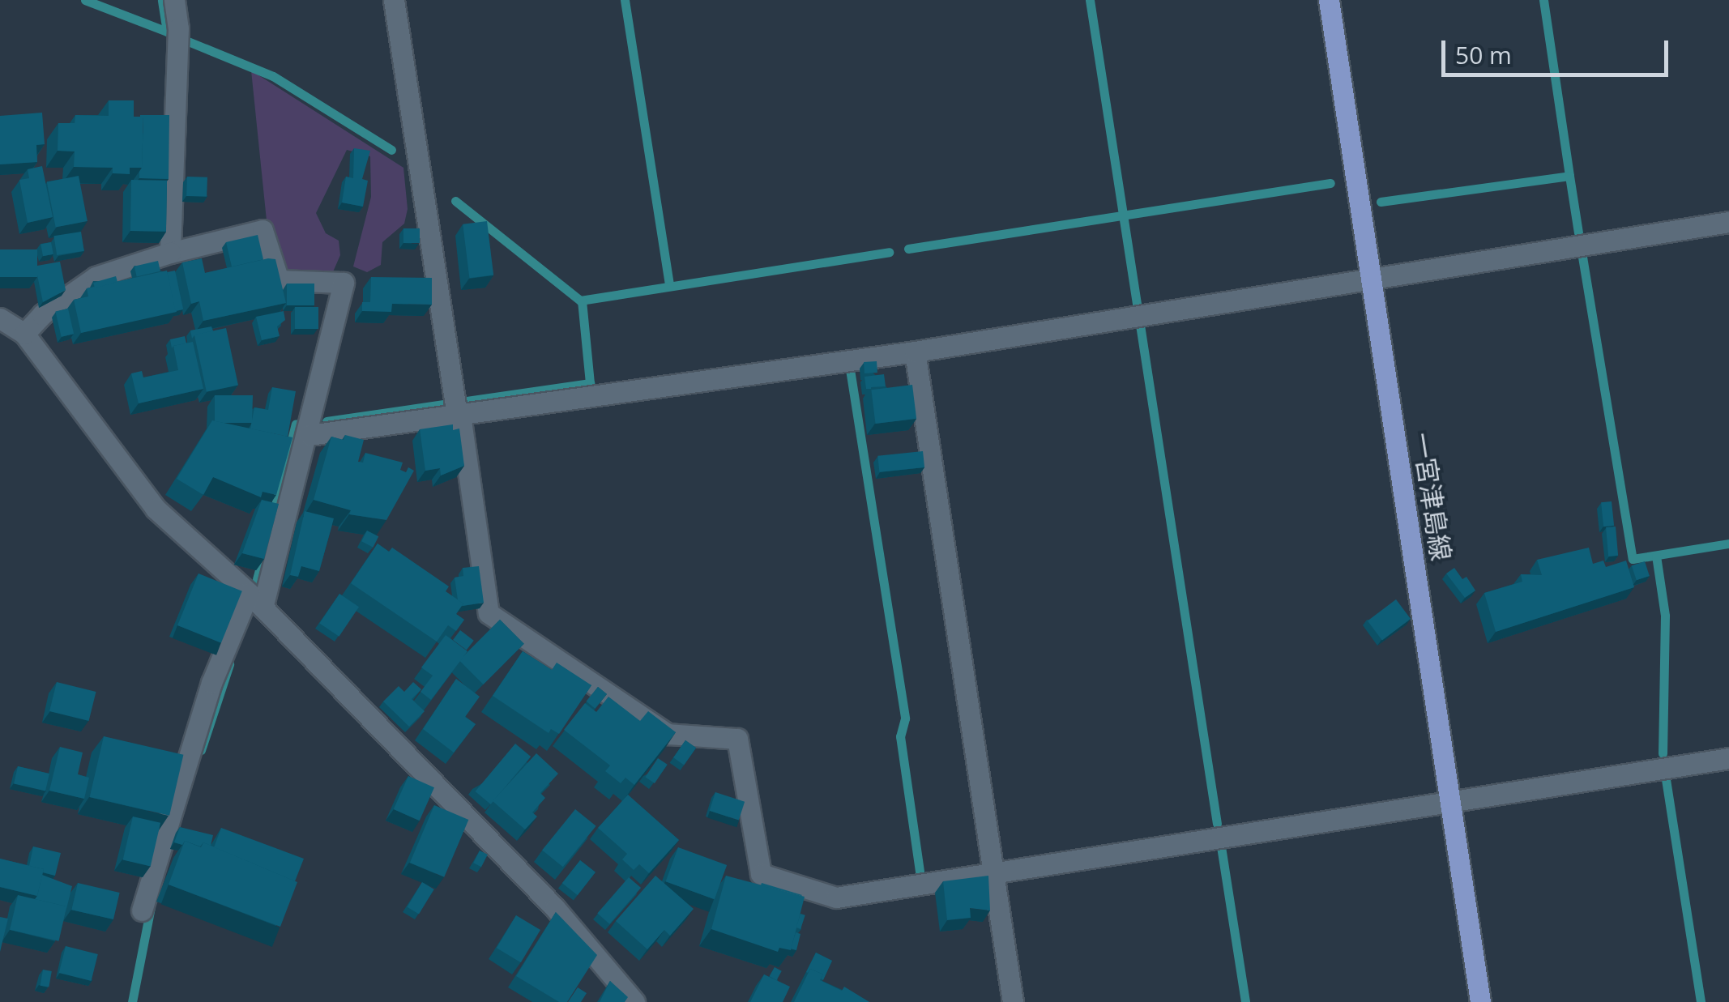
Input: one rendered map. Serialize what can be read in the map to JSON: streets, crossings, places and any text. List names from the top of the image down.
{
  "streets": {
    "main road": ["一宮津島線"]
  },
  "scale_bar": "50 m"
}
